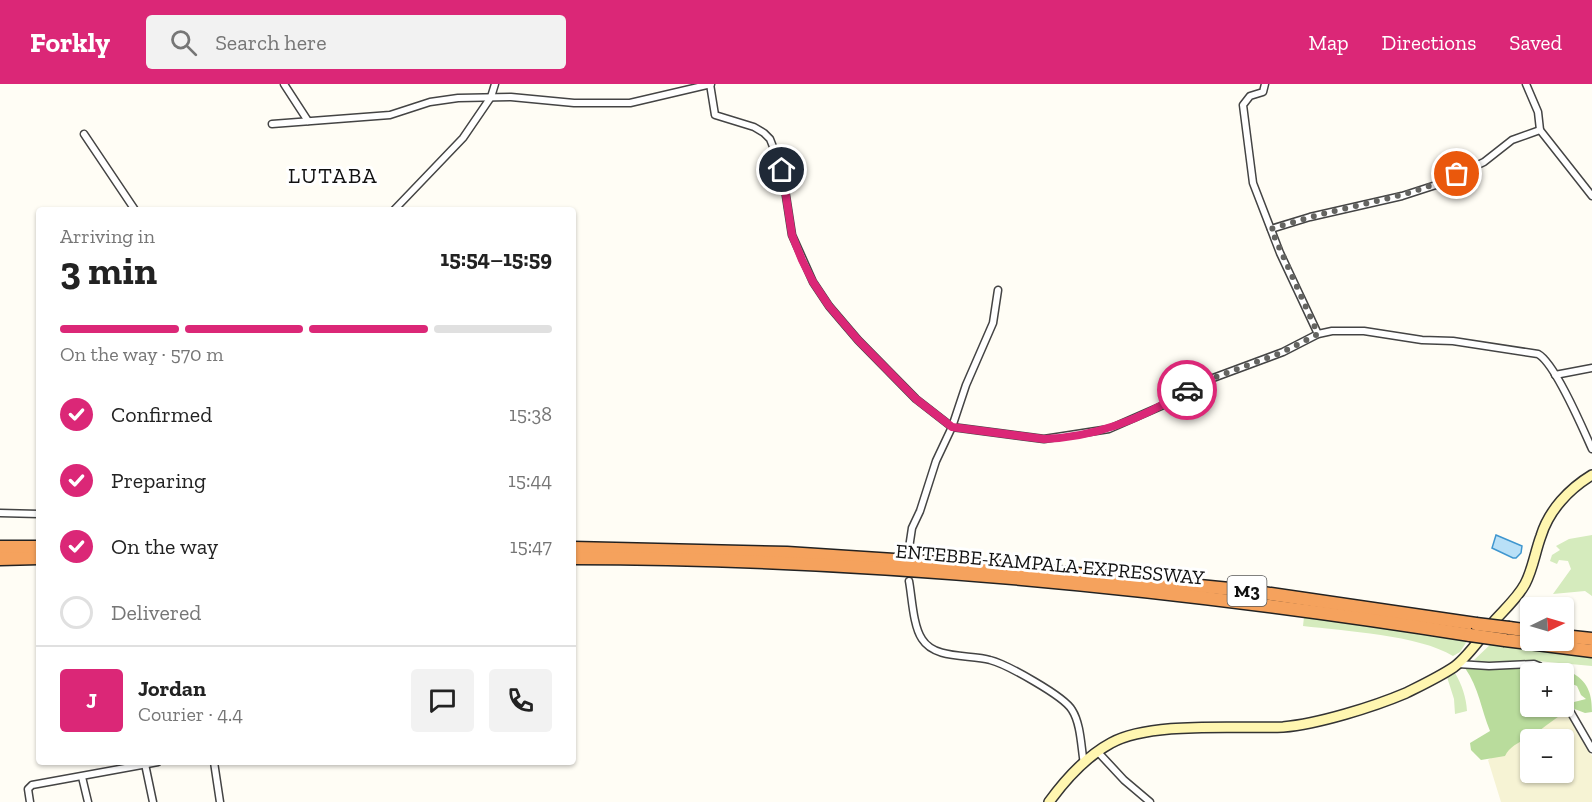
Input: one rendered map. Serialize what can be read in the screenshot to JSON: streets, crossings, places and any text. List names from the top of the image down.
{
  "streets": {
    "highway": ["ENTEBBE-KAMPALA EXPRESSWAY", "M3"]
  },
  "districts": ["LUTABA"],
  "north": "right",
  "page": {
    "header": "Forkly",
    "search": "Search here",
    "nav": ["Map", "Directions", "Saved"],
    "heading": ["3 min", "Arriving in", "15:54–15:59"],
    "panel": ["Jordan", "Courier · 4.4"],
    "bar": "On the way · 570 m",
    "list": [
      ["Confirmed", "15:38"],
      ["Preparing", "15:44"],
      ["On the way", "15:47"],
      "Delivered"
    ],
    "map_buttons": ["+", "−"],
    "round": "J"
  }
}
